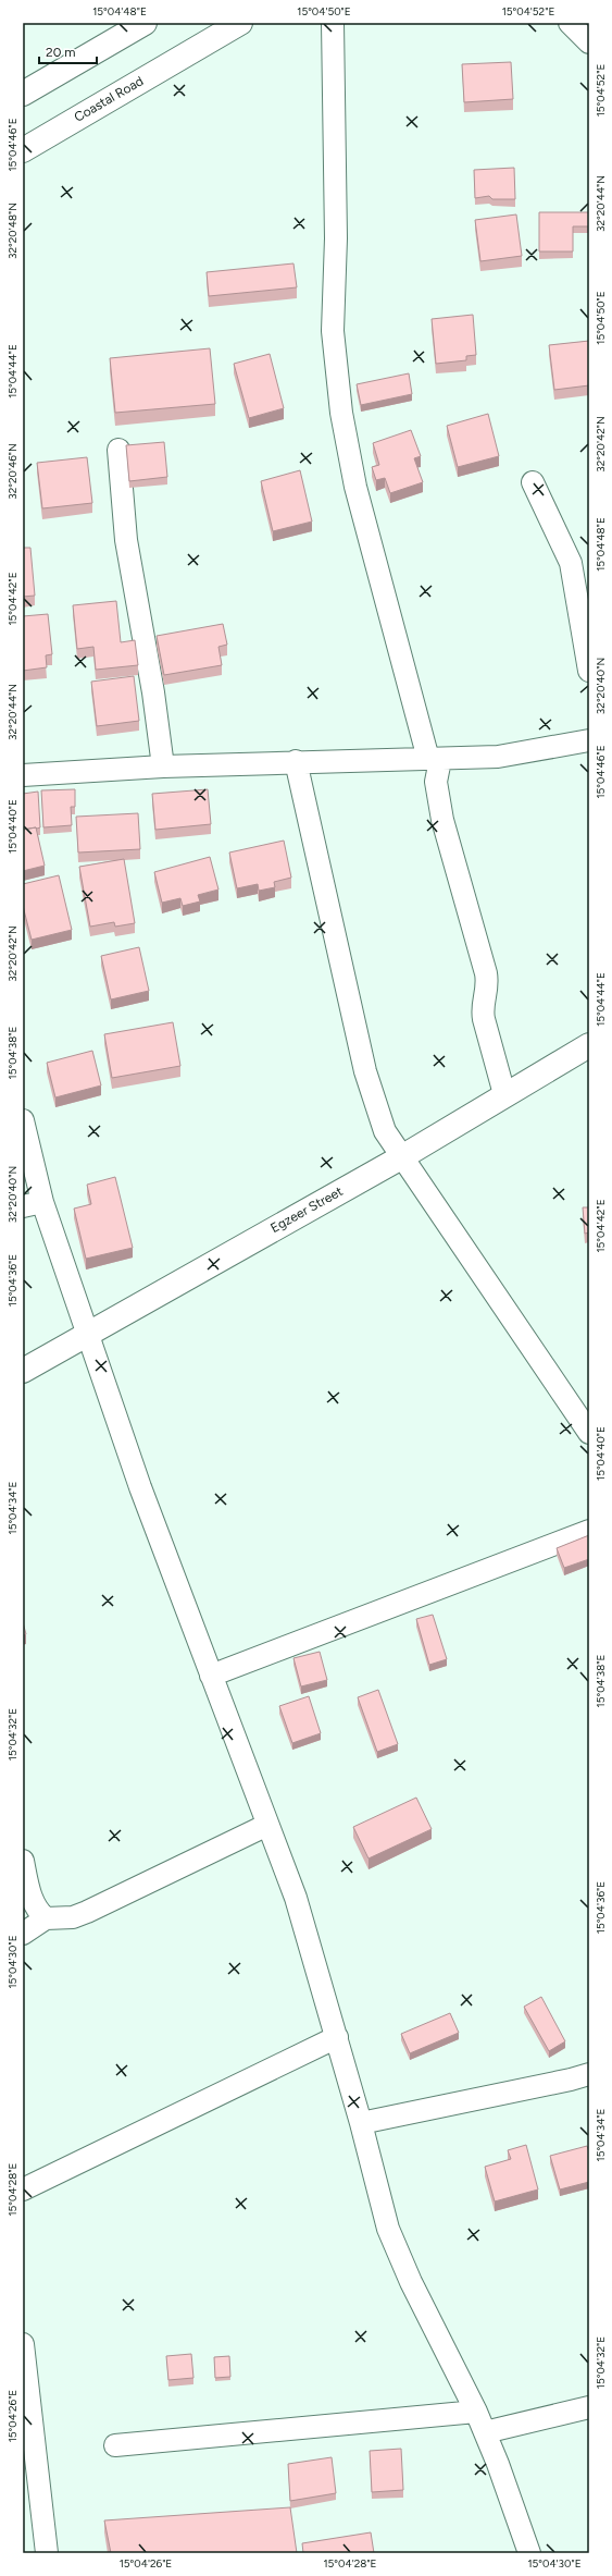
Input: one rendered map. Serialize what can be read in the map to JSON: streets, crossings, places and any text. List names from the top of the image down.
{
  "streets": {
    "main road": ["Coastal Road", "Egzeer Street"]
  },
  "scale_bar": "20 m",
  "coordinates": [
    "15°04'48\"E",
    "15°04'50\"E",
    "15°04'52\"E",
    "15°04'46\"E",
    "32°20'44\"N",
    "32°20'48\"N",
    "15°04'44\"E",
    "32°20'42\"N",
    "32°20'46\"N",
    "15°04'42\"E",
    "32°20'40\"N",
    "15°04'40\"E",
    "15°04'38\"E",
    "15°04'36\"E",
    "15°04'34\"E",
    "15°04'32\"E",
    "15°04'30\"E",
    "15°04'28\"E",
    "15°04'26\"E"
  ]
}
